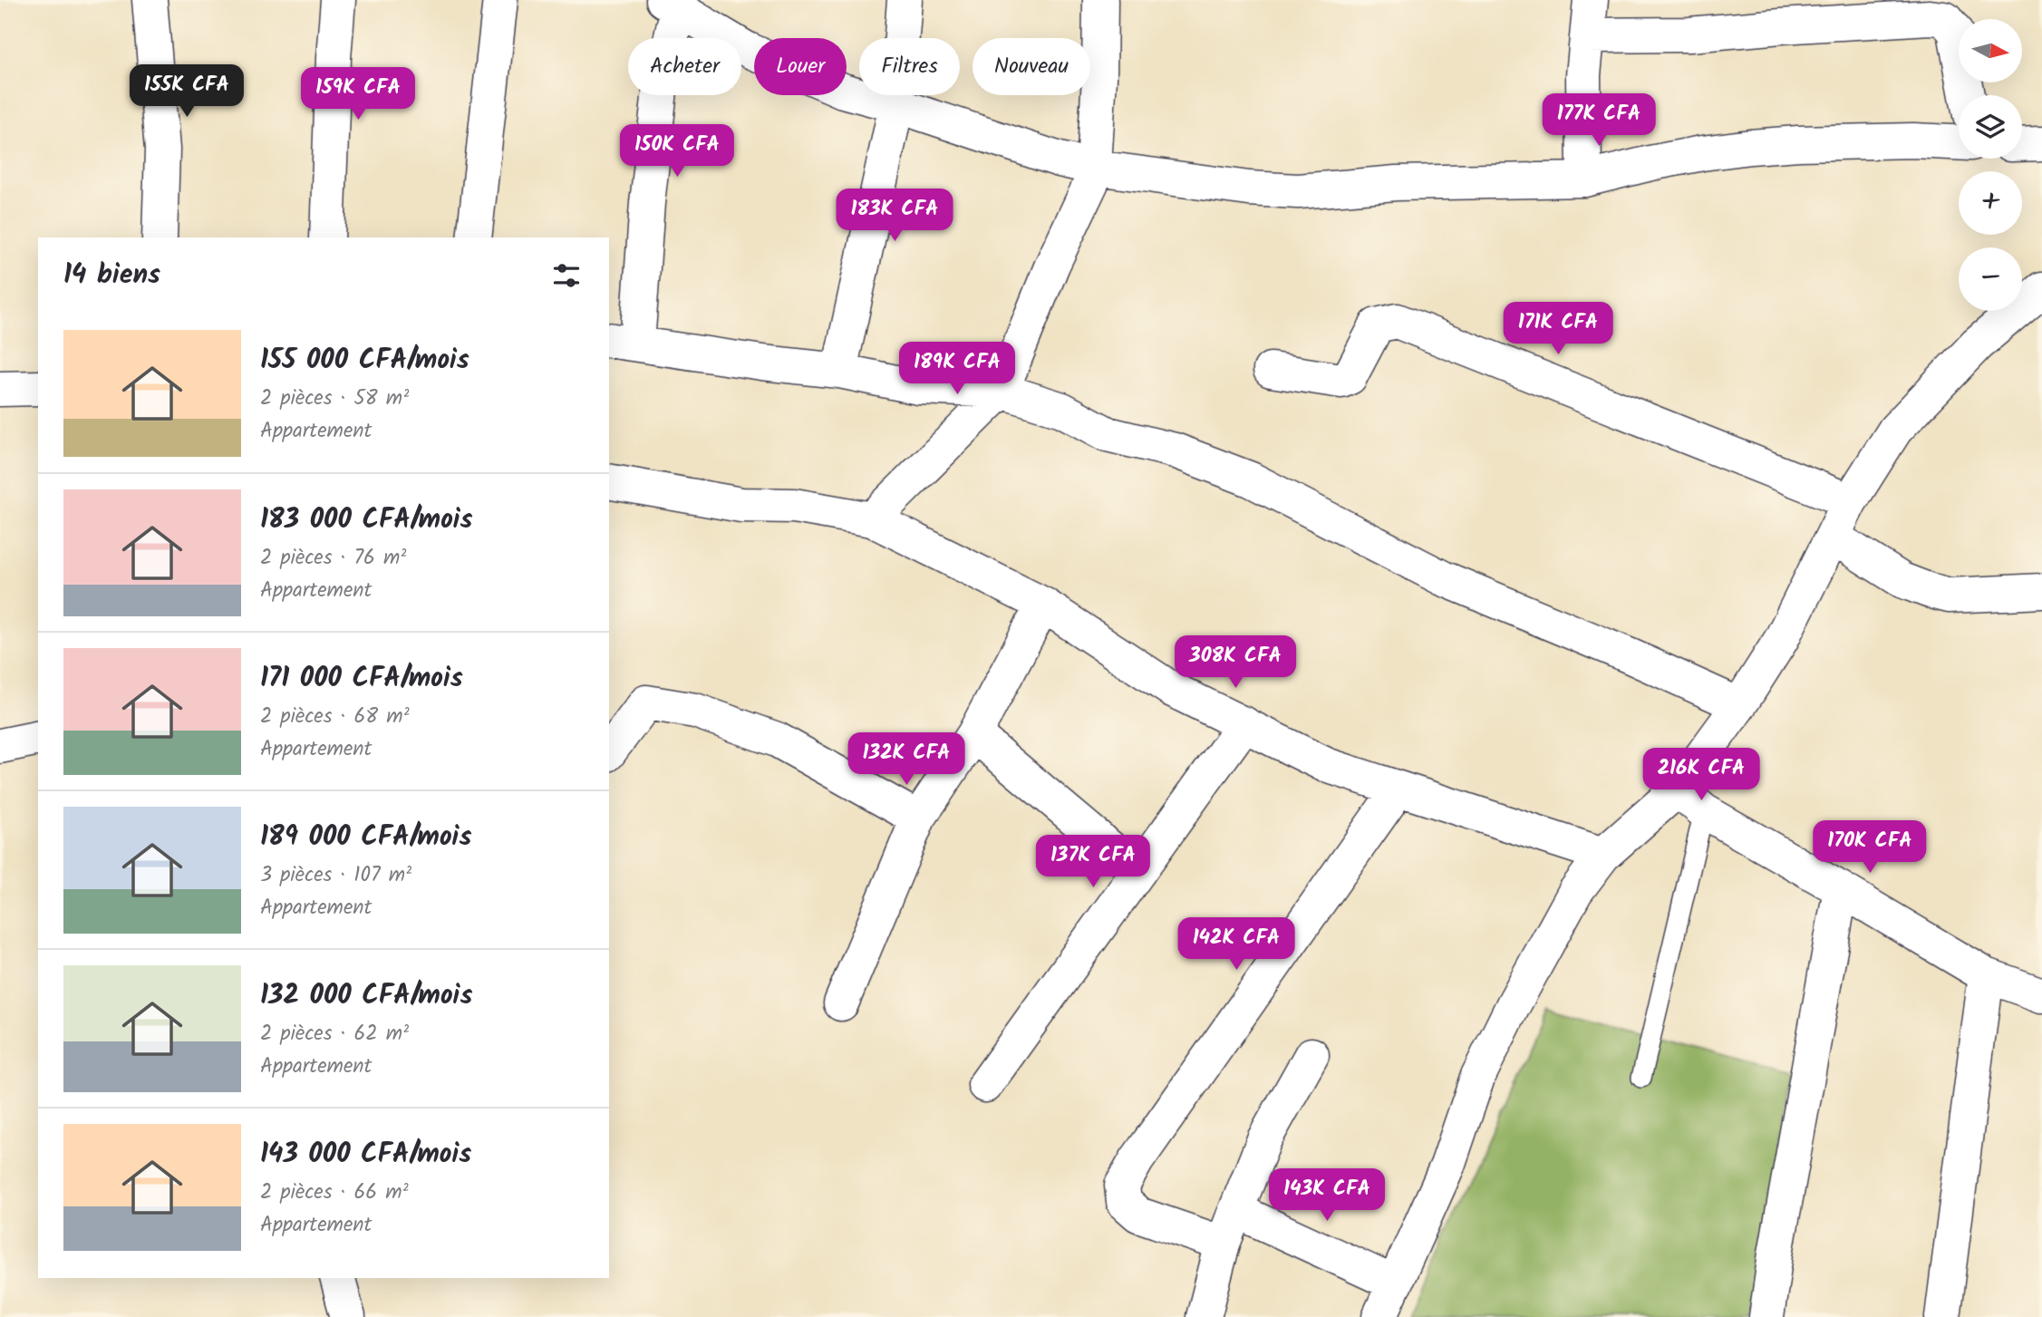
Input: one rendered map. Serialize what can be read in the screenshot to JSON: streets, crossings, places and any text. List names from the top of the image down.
{
  "north": "right",
  "page": {
    "map_buttons": ["+", "−"],
    "chip": [
      "Acheter",
      "Louer",
      "Filtres",
      "Nouveau"
    ],
    "price": [
      "155K CFA",
      "159K CFA",
      "177K CFA",
      "150K CFA",
      "183K CFA",
      "171K CFA",
      "189K CFA",
      "308K CFA",
      "132K CFA",
      "216K CFA",
      "170K CFA",
      "137K CFA",
      "142K CFA",
      "143K CFA"
    ],
    "heading": "14 biens",
    "list": [
      {
        "name": "155 000 CFA/mois",
        "note": "2 pièces · 58 m² · Appartement"
      },
      {
        "name": "183 000 CFA/mois",
        "note": "2 pièces · 76 m² · Appartement"
      },
      {
        "name": "171 000 CFA/mois",
        "note": "2 pièces · 68 m² · Appartement"
      },
      {
        "name": "189 000 CFA/mois",
        "note": "3 pièces · 107 m² · Appartement"
      },
      {
        "name": "132 000 CFA/mois",
        "note": "2 pièces · 62 m² · Appartement"
      },
      {
        "name": "143 000 CFA/mois",
        "note": "2 pièces · 66 m² · Appartement"
      }
    ]
  }
}
